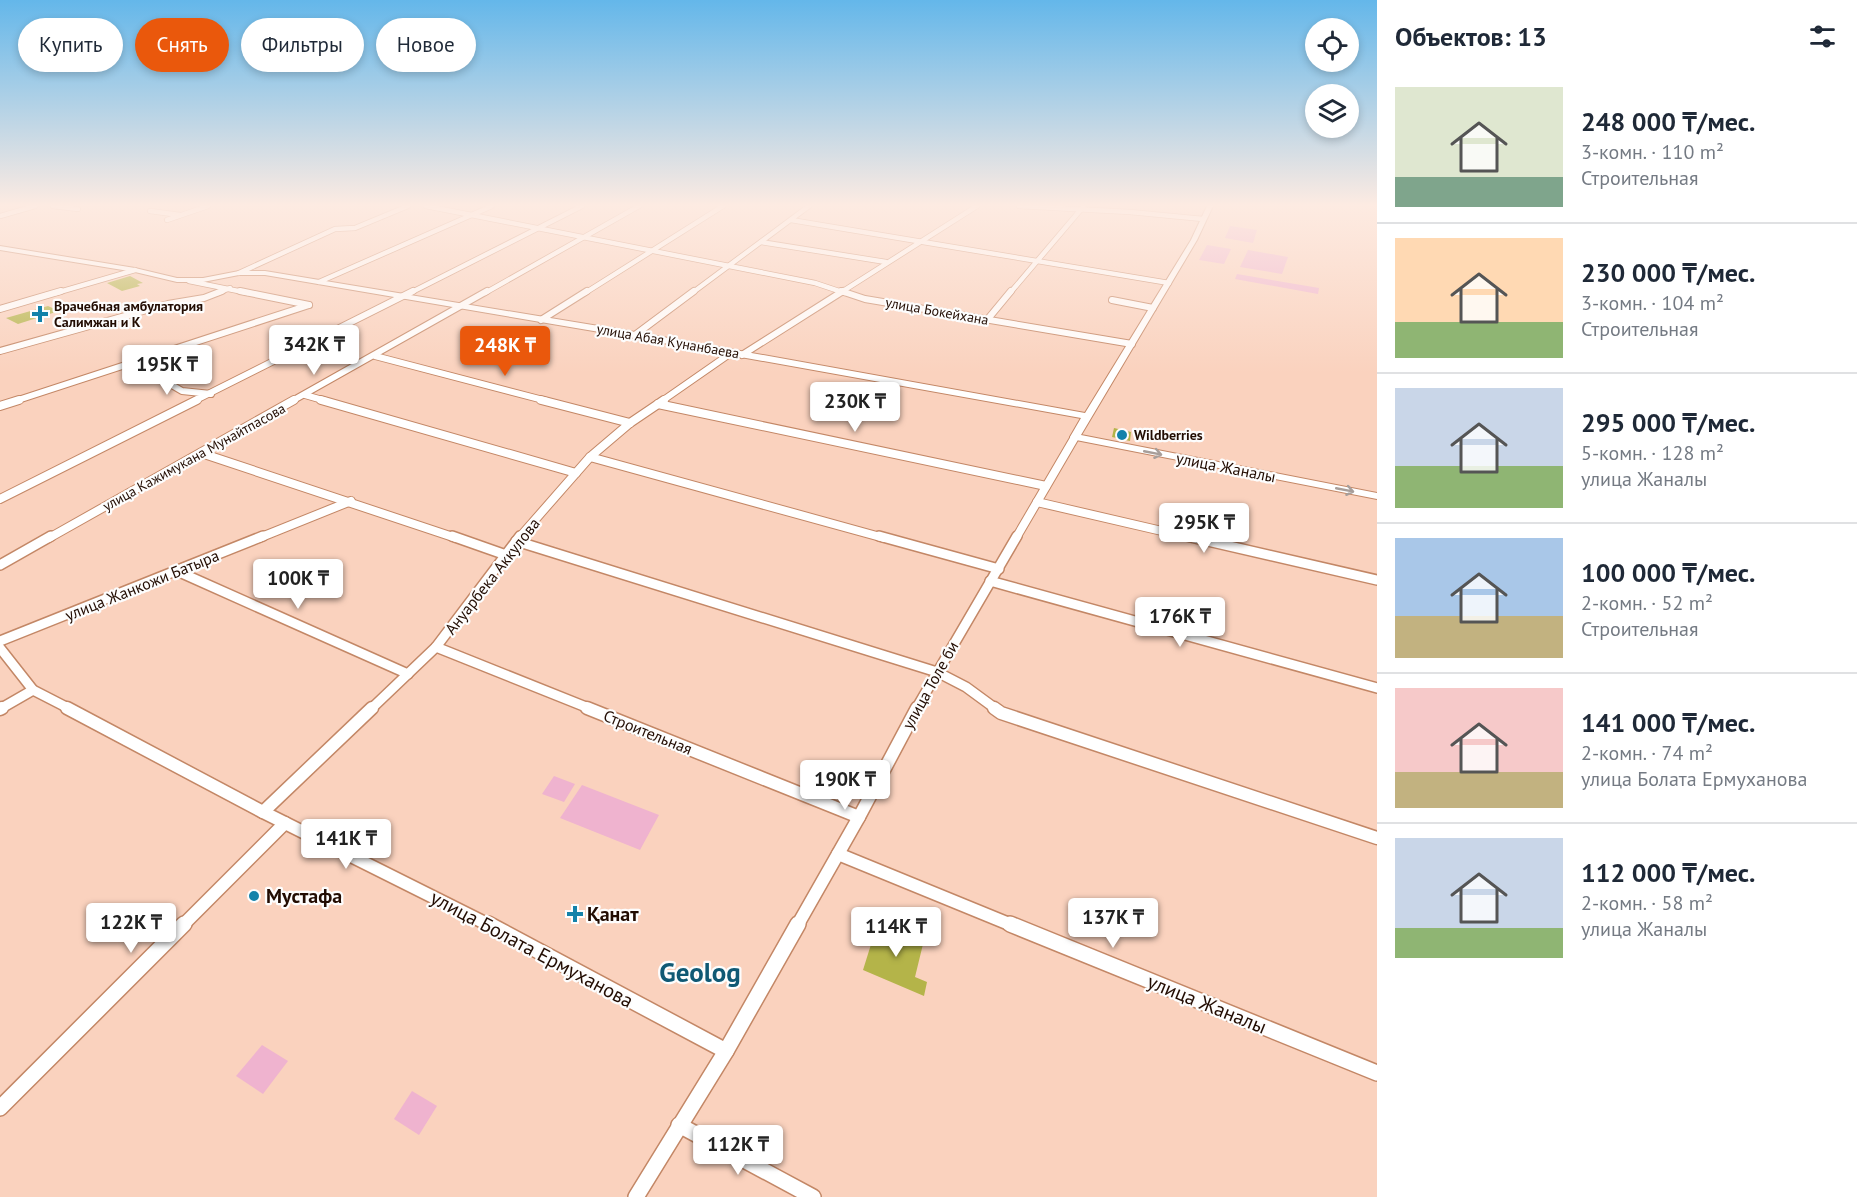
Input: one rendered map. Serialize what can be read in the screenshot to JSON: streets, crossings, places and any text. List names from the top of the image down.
{
  "streets": {
    "street": [
      "улица Бокейхана",
      "улица Абая Кунанбаева",
      "улица Кажимукана Мунайтпасова",
      "улица Жаналы",
      "Ануарбека Аккулова",
      "улица Жанкожи Батыра",
      "улица Толе би",
      "Строительная",
      "улица Болата Ермуханова"
    ]
  },
  "crossings": [
    ["улица Бокейхана", "улица Толе би"],
    ["улица Абая Кунанбаева", "улица Кажимукана Мунайтпасова"],
    ["улица Абая Кунанбаева", "Ануарбека Аккулова"],
    ["улица Абая Кунанбаева", "улица Толе би"],
    ["улица Жаналы", "улица Толе би"],
    ["Ануарбека Аккулова", "Строительная"],
    ["Ануарбека Аккулова", "улица Болата Ермуханова"],
    ["улица Толе би", "Строительная"],
    ["улица Толе би", "улица Болата Ермуханова"]
  ],
  "districts": ["Geolog"],
  "places": {
    "health": ["Врачебная амбулатория Салимжан и К", "Қанат"],
    "other": ["Wildberries", "Мустафа"]
  },
  "page": {
    "heading": "Объектов: 13",
    "chip": [
      "Купить",
      "Снять",
      "Фильтры",
      "Новое"
    ],
    "list": [
      {
        "name": "248 000 ₸/мес.",
        "note": "3-комн. · 110 m² · Строительная"
      },
      {
        "name": "230 000 ₸/мес.",
        "note": "3-комн. · 104 m² · Строительная"
      },
      {
        "name": "295 000 ₸/мес.",
        "note": "5-комн. · 128 m² · улица Жаналы"
      },
      {
        "name": "100 000 ₸/мес.",
        "note": "2-комн. · 52 m² · Строительная"
      },
      {
        "name": "141 000 ₸/мес.",
        "note": "2-комн. · 74 m² · улица Болата Ермуханова"
      },
      {
        "name": "112 000 ₸/мес.",
        "note": "2-комн. · 58 m² · улица Жаналы"
      }
    ],
    "price": [
      "342K ₸",
      "248K ₸",
      "195K ₸",
      "230K ₸",
      "295K ₸",
      "100K ₸",
      "176K ₸",
      "190K ₸",
      "141K ₸",
      "137K ₸",
      "122K ₸",
      "114K ₸",
      "112K ₸"
    ]
  }
}
